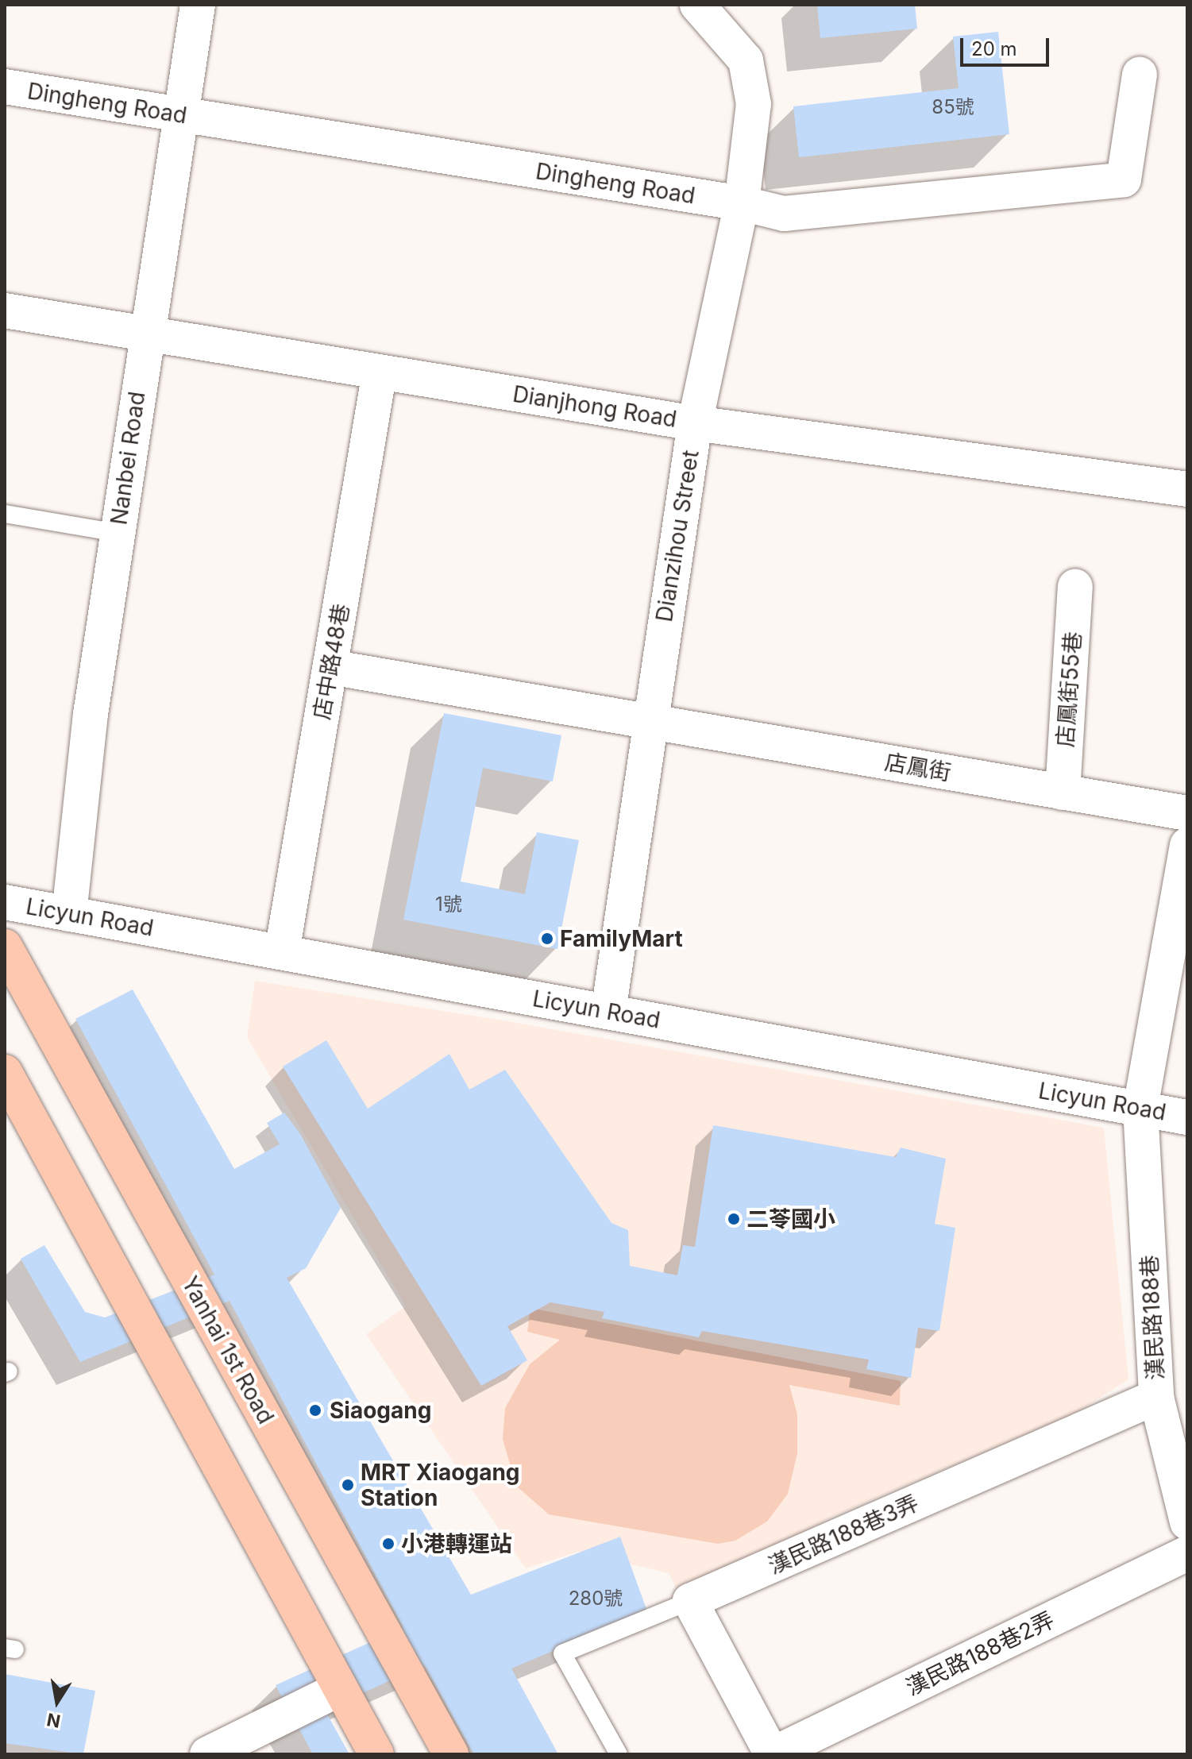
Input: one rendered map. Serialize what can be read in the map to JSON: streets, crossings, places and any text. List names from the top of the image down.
{
  "streets": {
    "main road": ["Yanhai 1st Road"],
    "street": [
      "Dingheng Road",
      "Dianjhong Road",
      "Nanbei Road",
      "Dianzihou Street",
      "店中路48巷",
      "店鳳街55巷",
      "店鳳街",
      "Licyun Road",
      "漢民路188巷",
      "漢民路188巷3弄",
      "漢民路188巷2弄"
    ]
  },
  "crossings": [
    ["Dingheng Road", "Nanbei Road"],
    ["Dingheng Road", "Dianzihou Street"],
    ["Dianjhong Road", "Nanbei Road"],
    ["Dianjhong Road", "Dianzihou Street"],
    ["Dianjhong Road", "店中路48巷"],
    ["Nanbei Road", "Licyun Road"],
    ["Dianzihou Street", "店鳳街"],
    ["Dianzihou Street", "Licyun Road"],
    ["店中路48巷", "店鳳街"],
    ["店中路48巷", "Licyun Road"],
    ["店鳳街55巷", "店鳳街"],
    ["Licyun Road", "漢民路188巷"],
    ["漢民路188巷", "漢民路188巷3弄"]
  ],
  "places": [
    "FamilyMart",
    "二苓國小",
    "Siaogang",
    "MRT Xiaogang Station",
    "小港轉運站"
  ],
  "house_numbers": ["85號", "1號", "280號"],
  "scale_bar": "20 m",
  "north": "bottom"
}
